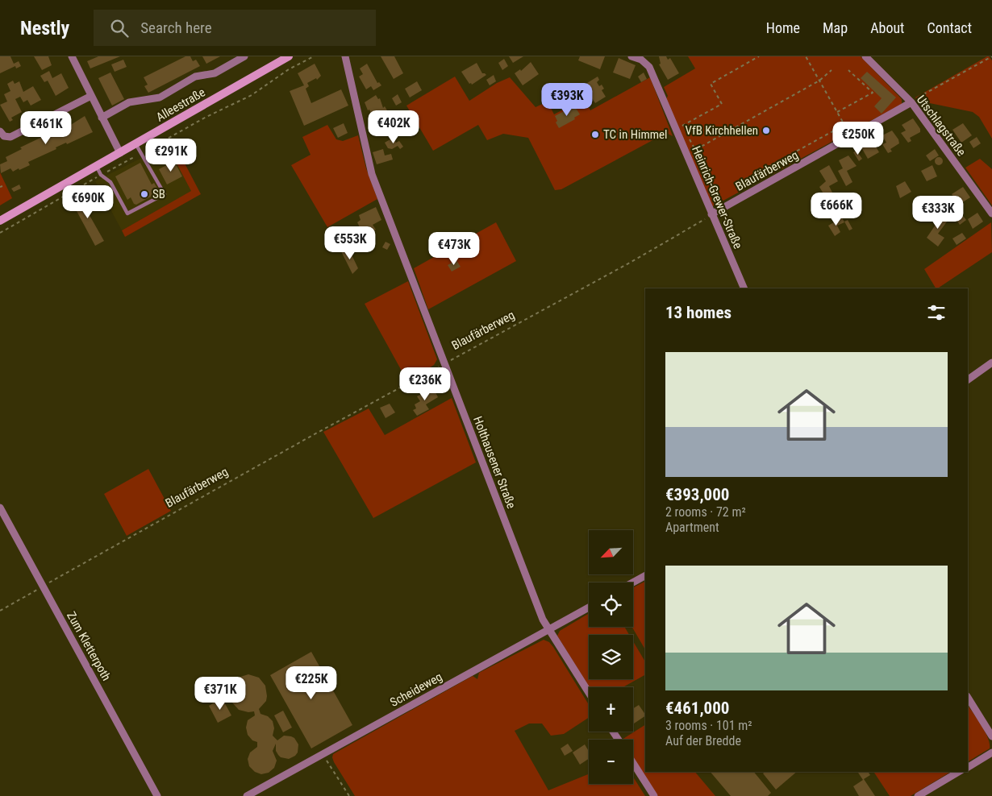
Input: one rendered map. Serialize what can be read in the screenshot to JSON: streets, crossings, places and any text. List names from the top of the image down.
{
  "streets": {
    "main road": ["Alleestraße"],
    "street": [
      "Utschlagstraße",
      "Blaufärberweg",
      "Heinrich-Grewer-Straße",
      "Holthausener Straße",
      "Zum Kletterpoth",
      "Scheideweg"
    ]
  },
  "crossings": [
    ["Utschlagstraße", "Blaufärberweg"],
    ["Blaufärberweg", "Heinrich-Grewer-Straße"],
    ["Blaufärberweg", "Holthausener Straße"],
    ["Blaufärberweg", "Zum Kletterpoth"],
    ["Holthausener Straße", "Scheideweg"]
  ],
  "places": ["VfB Kirchhellen", "TC in Himmel", "SB"],
  "north": "bottom left",
  "page": {
    "header": "Nestly",
    "search": "Search here",
    "nav": [
      "Home",
      "Map",
      "About",
      "Contact"
    ],
    "price": [
      "€393K",
      "€402K",
      "€461K",
      "€250K",
      "€291K",
      "€690K",
      "€666K",
      "€333K",
      "€553K",
      "€473K",
      "€236K",
      "€225K",
      "€371K"
    ],
    "heading": "13 homes",
    "list": [
      {
        "name": "€393,000",
        "note": "2 rooms · 72 m² · Apartment"
      },
      {
        "name": "€461,000",
        "note": "3 rooms · 101 m² · Auf der Bredde"
      }
    ],
    "map_buttons": ["+", "−"]
  }
}
